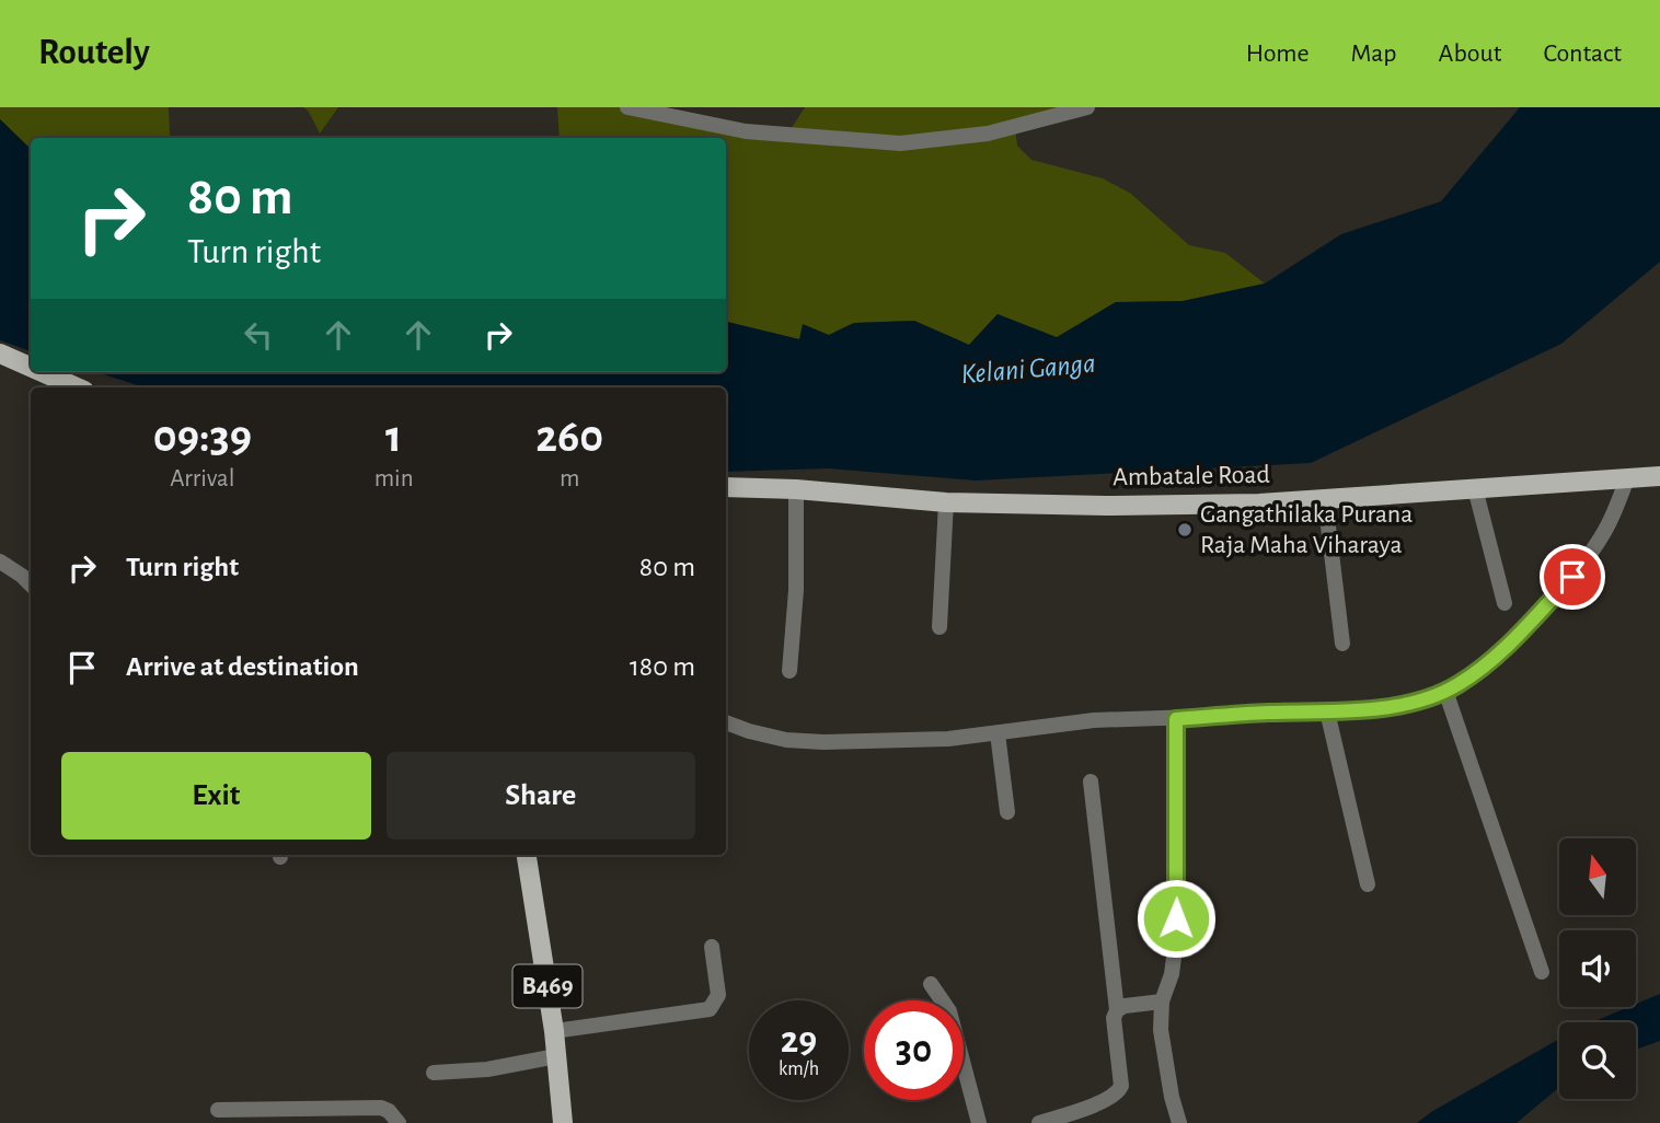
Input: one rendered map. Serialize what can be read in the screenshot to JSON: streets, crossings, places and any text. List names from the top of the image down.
{
  "streets": {
    "main road": ["Ambatale Road", "B469"]
  },
  "water": ["Kelani Ganga"],
  "places": ["Gangathilaka Purana Raja Maha Viharaya"],
  "north": "top",
  "page": {
    "header": "Routely",
    "nav": [
      "Home",
      "Map",
      "About",
      "Contact"
    ],
    "turn": ["80 m", "Turn right"],
    "eta": [
      "09:39",
      "Arrival",
      "1",
      "min",
      "260",
      "m"
    ],
    "list": [
      {
        "name": "Turn right",
        "value": "80 m"
      },
      {
        "name": "Arrive at destination",
        "value": "180 m"
      }
    ],
    "buttons": ["Exit", "Share"],
    "speed": "29 km/h",
    "limit": "30"
  }
}
